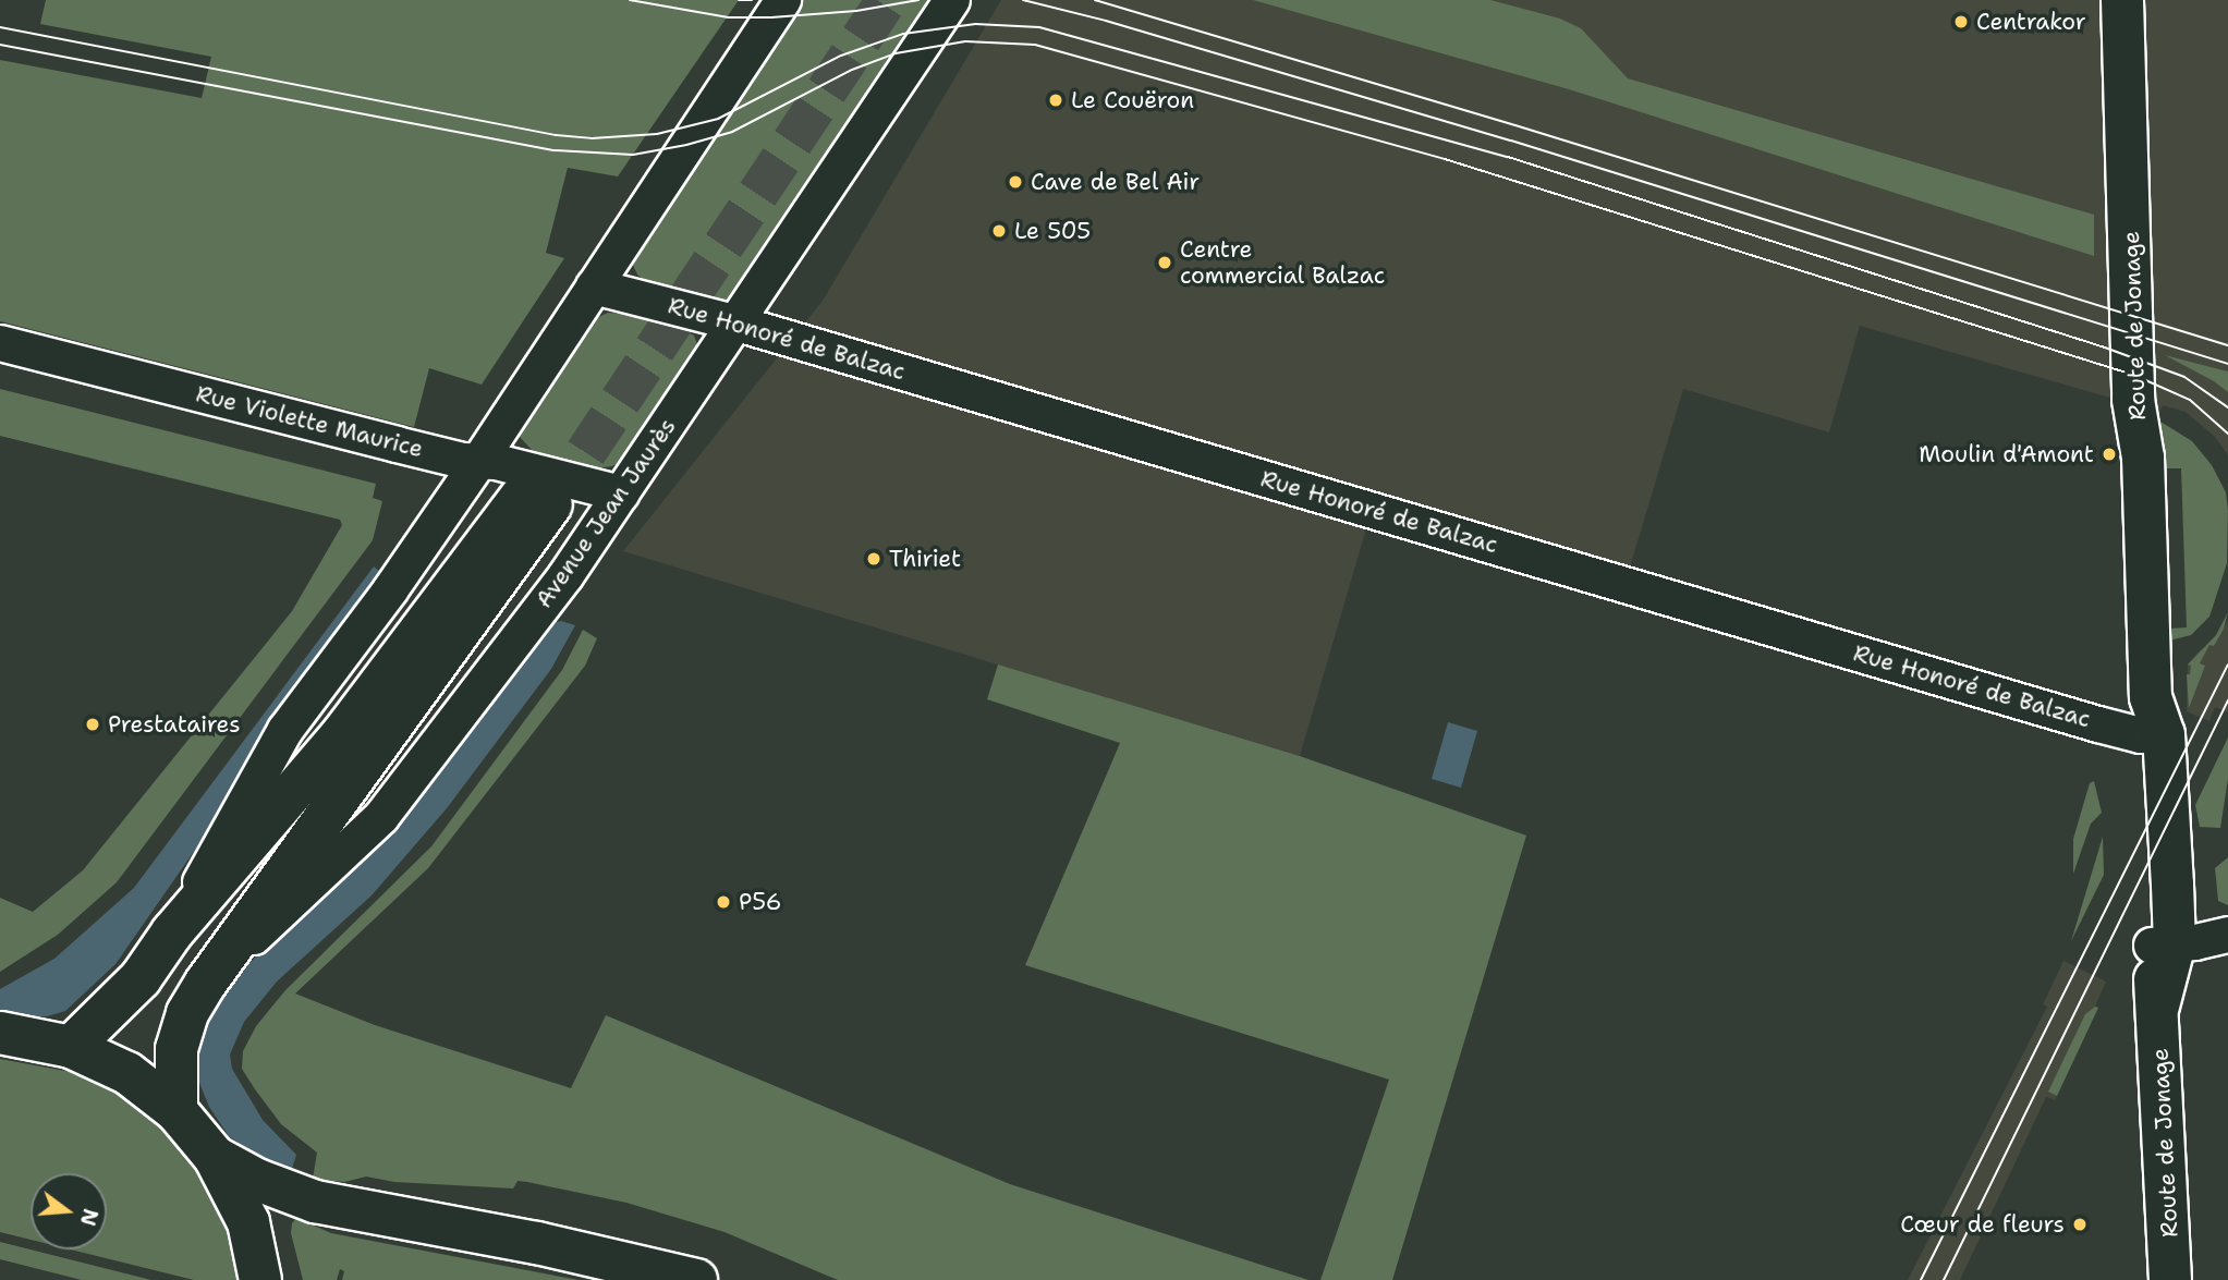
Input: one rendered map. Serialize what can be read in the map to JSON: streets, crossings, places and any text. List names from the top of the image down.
{
  "streets": {
    "main road": ["Route de Jonage", "Avenue Jean Jaurès"],
    "street": ["Rue Honoré de Balzac", "Rue Violette Maurice"]
  },
  "crossings": [
    ["Route de Jonage", "Rue Honoré de Balzac"],
    ["Rue Honoré de Balzac", "Avenue Jean Jaurès"],
    ["Rue Violette Maurice", "Avenue Jean Jaurès"]
  ],
  "places": [
    "Centrakor",
    "Le Couëron",
    "Cave de Bel Air",
    "Le 505",
    "Centre commercial Balzac",
    "Moulin d'Amont",
    "Thiriet",
    "Prestataires",
    "P56",
    "Cœur de fleurs"
  ],
  "north": "right"
}
